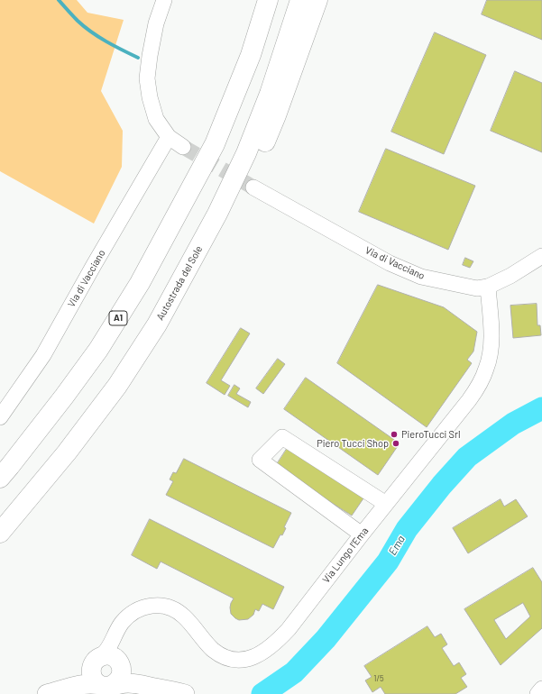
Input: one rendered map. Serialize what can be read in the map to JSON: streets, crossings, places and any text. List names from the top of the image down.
{
  "streets": {
    "highway": ["Autostrada del Sole", "A1"],
    "street": ["Via di Vacciano", "Via Lungo l'Ema"]
  },
  "crossings": [
    ["Via di Vacciano", "Via Lungo l'Ema"]
  ],
  "water": ["Ema"],
  "places": ["PieroTucci Srl", "Piero Tucci Shop"],
  "house_numbers": ["1/5"]
}
